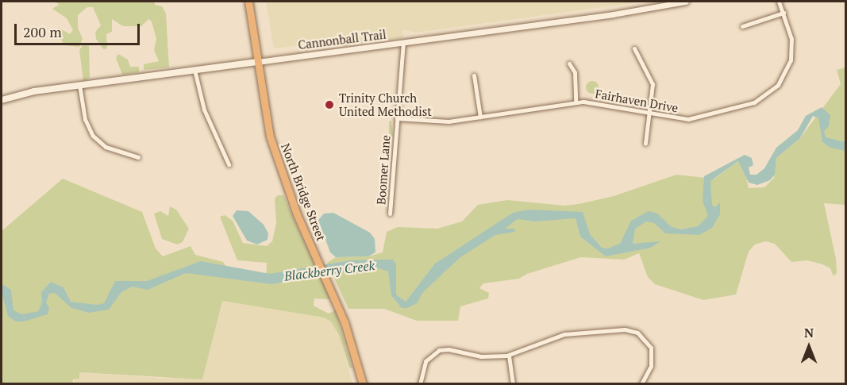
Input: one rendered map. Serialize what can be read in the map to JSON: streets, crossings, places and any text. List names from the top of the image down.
{
  "streets": {
    "highway": ["North Bridge Street"],
    "main road": ["Cannonball Trail"],
    "street": ["Fairhaven Drive", "Boomer Lane"]
  },
  "crossings": [
    ["Cannonball Trail", "Boomer Lane"],
    ["Cannonball Trail", "North Bridge Street"],
    ["Fairhaven Drive", "Boomer Lane"]
  ],
  "water": ["Blackberry Creek"],
  "places": ["Trinity Church United Methodist"],
  "scale_bar": "200 m",
  "north": "top"
}
